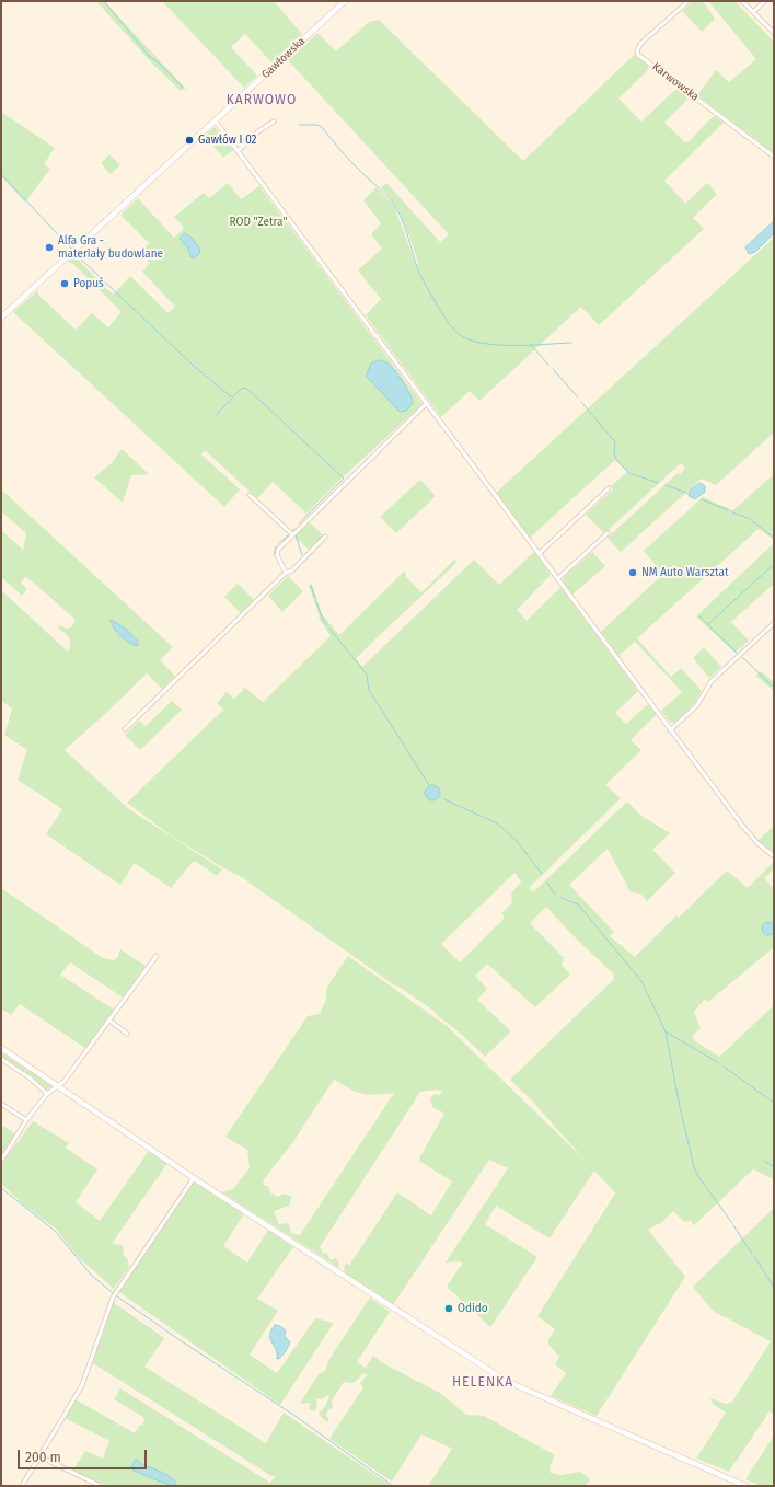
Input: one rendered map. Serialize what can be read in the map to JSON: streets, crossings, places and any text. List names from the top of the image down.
{
  "streets": {
    "street": ["Gawłowska", "Karwowska"]
  },
  "districts": ["KARWOWO", "HELENKA"],
  "parks": ["ROD \"Zetra\""],
  "places": [
    "Gawłów I 02",
    "Alfa Gra - materiały budowlane",
    "Popuś",
    "NM Auto Warsztat",
    "Odido"
  ],
  "scale_bar": "200 m"
}
